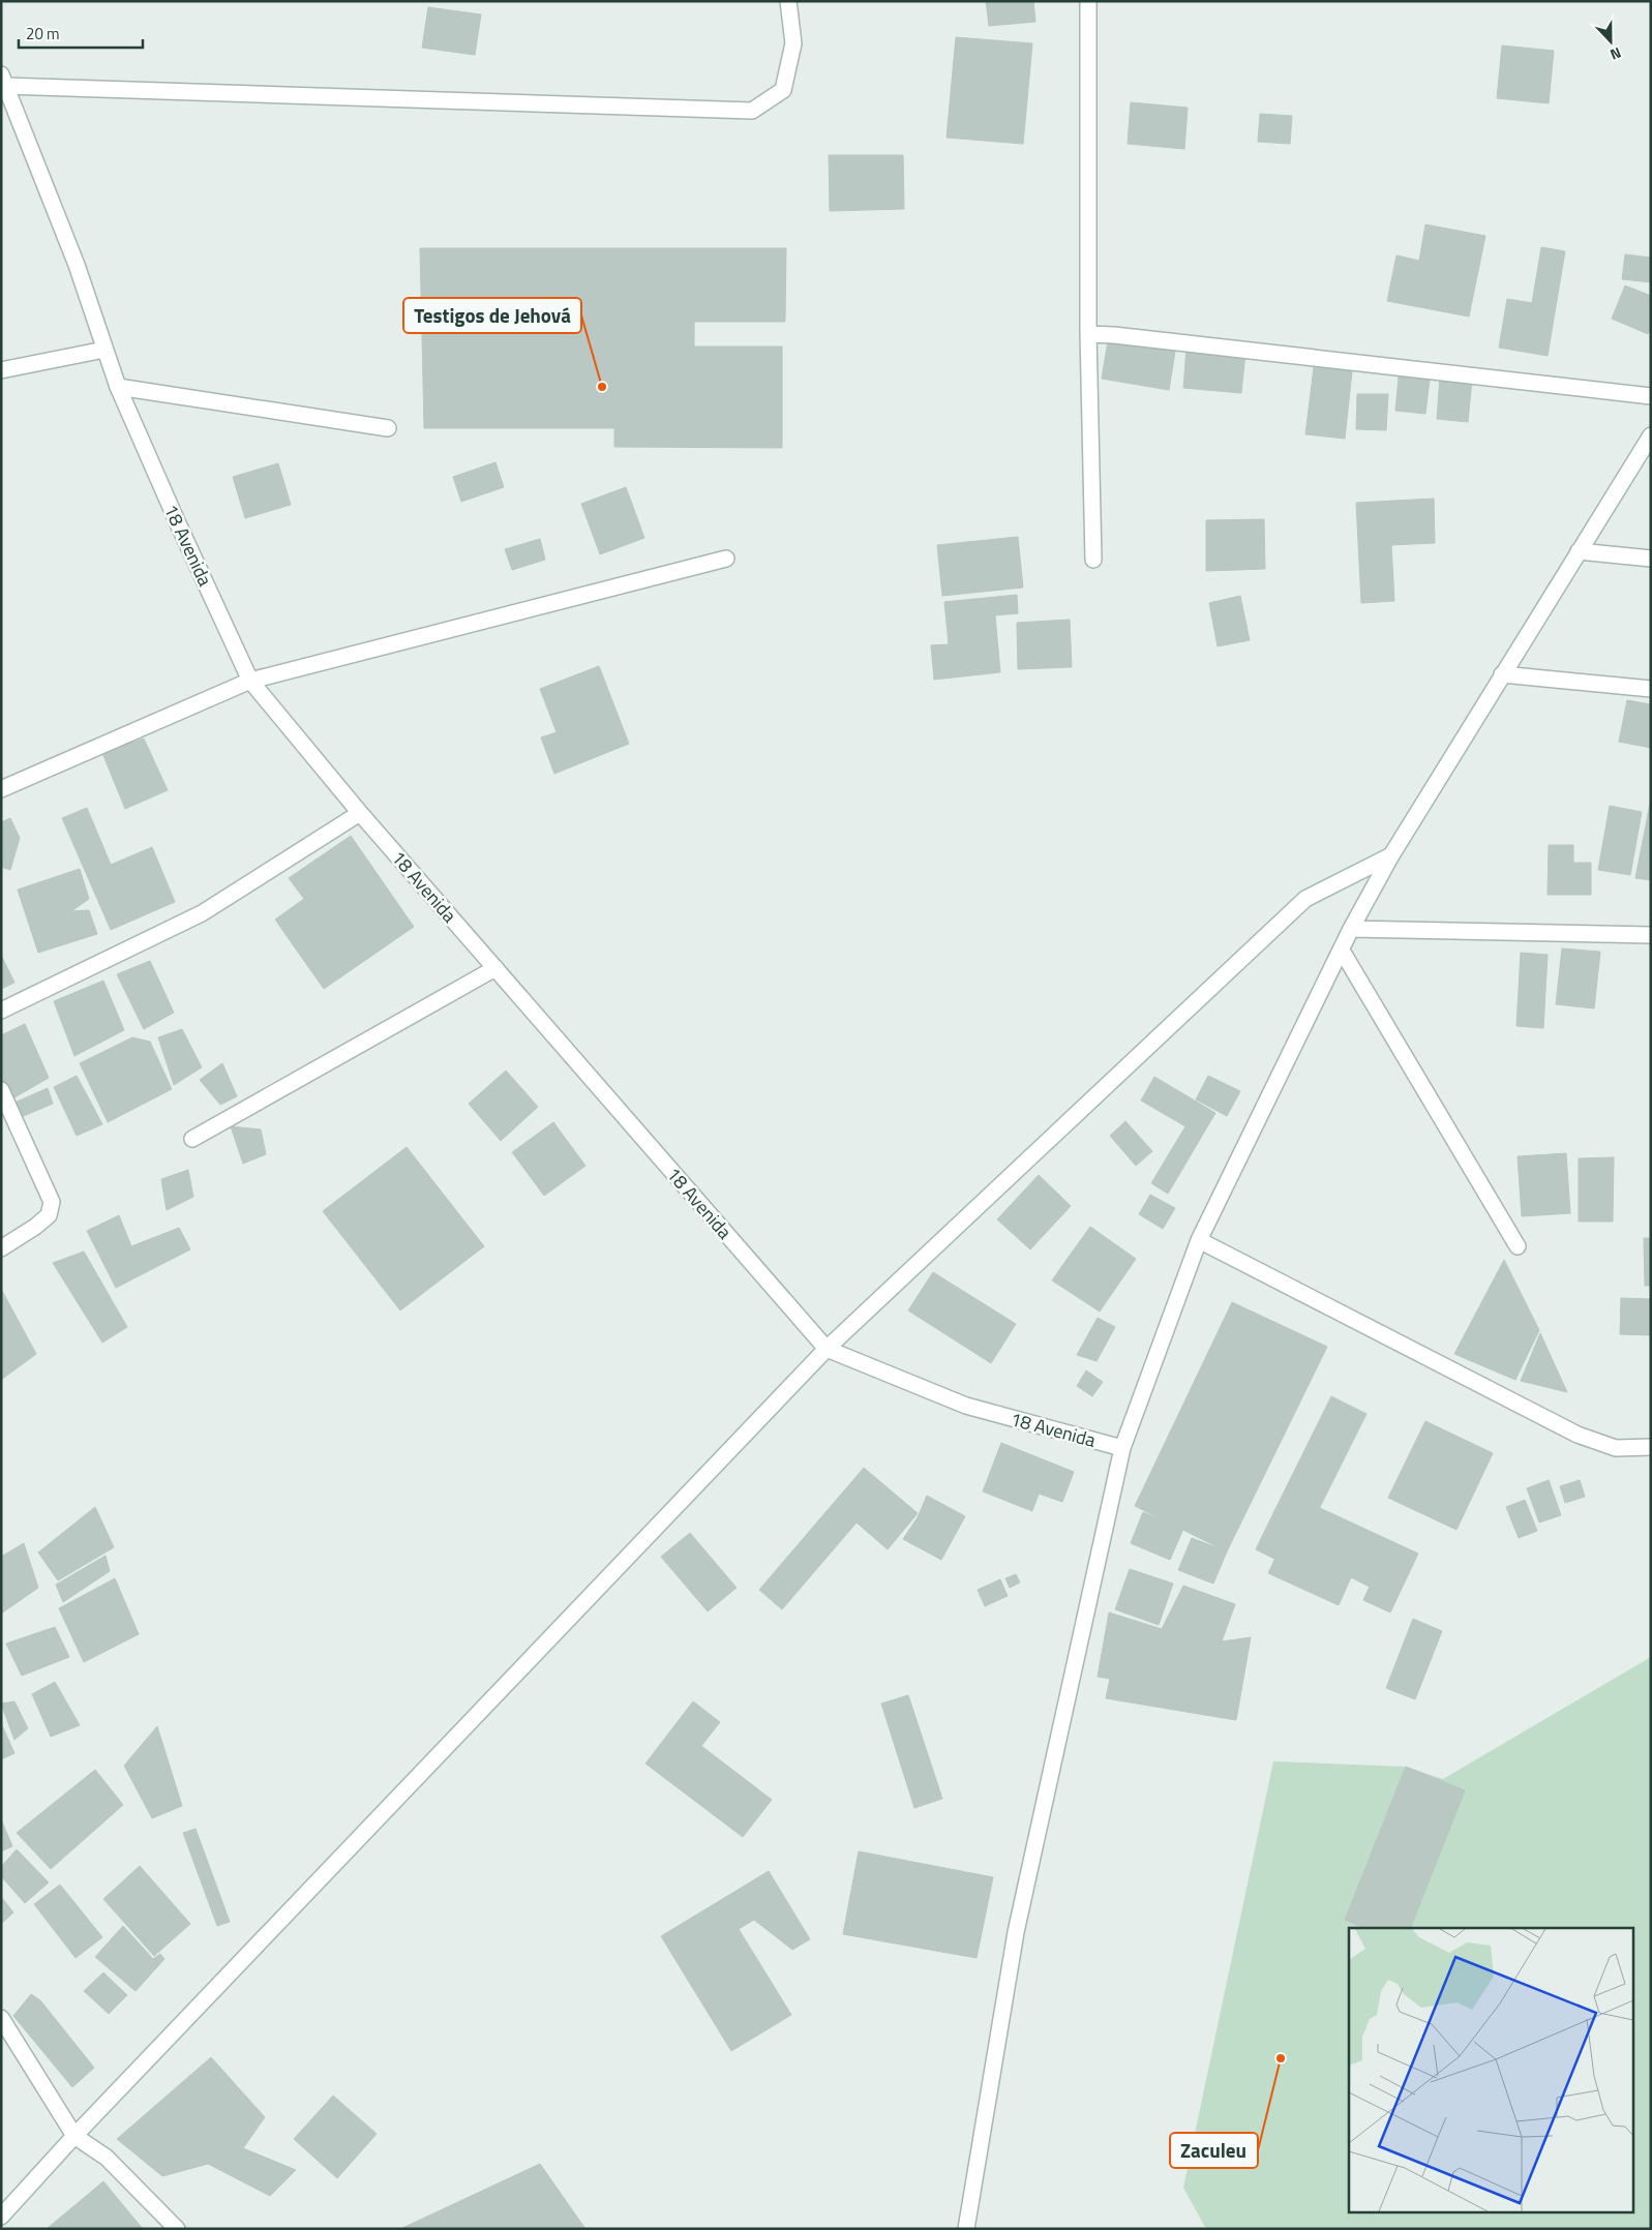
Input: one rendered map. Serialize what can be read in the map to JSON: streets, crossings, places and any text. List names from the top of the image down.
{
  "streets": {
    "street": ["18 Avenida"]
  },
  "places": ["Testigos de Jehová", "Zaculeu"],
  "scale_bar": "20 m",
  "north": "bottom"
}
